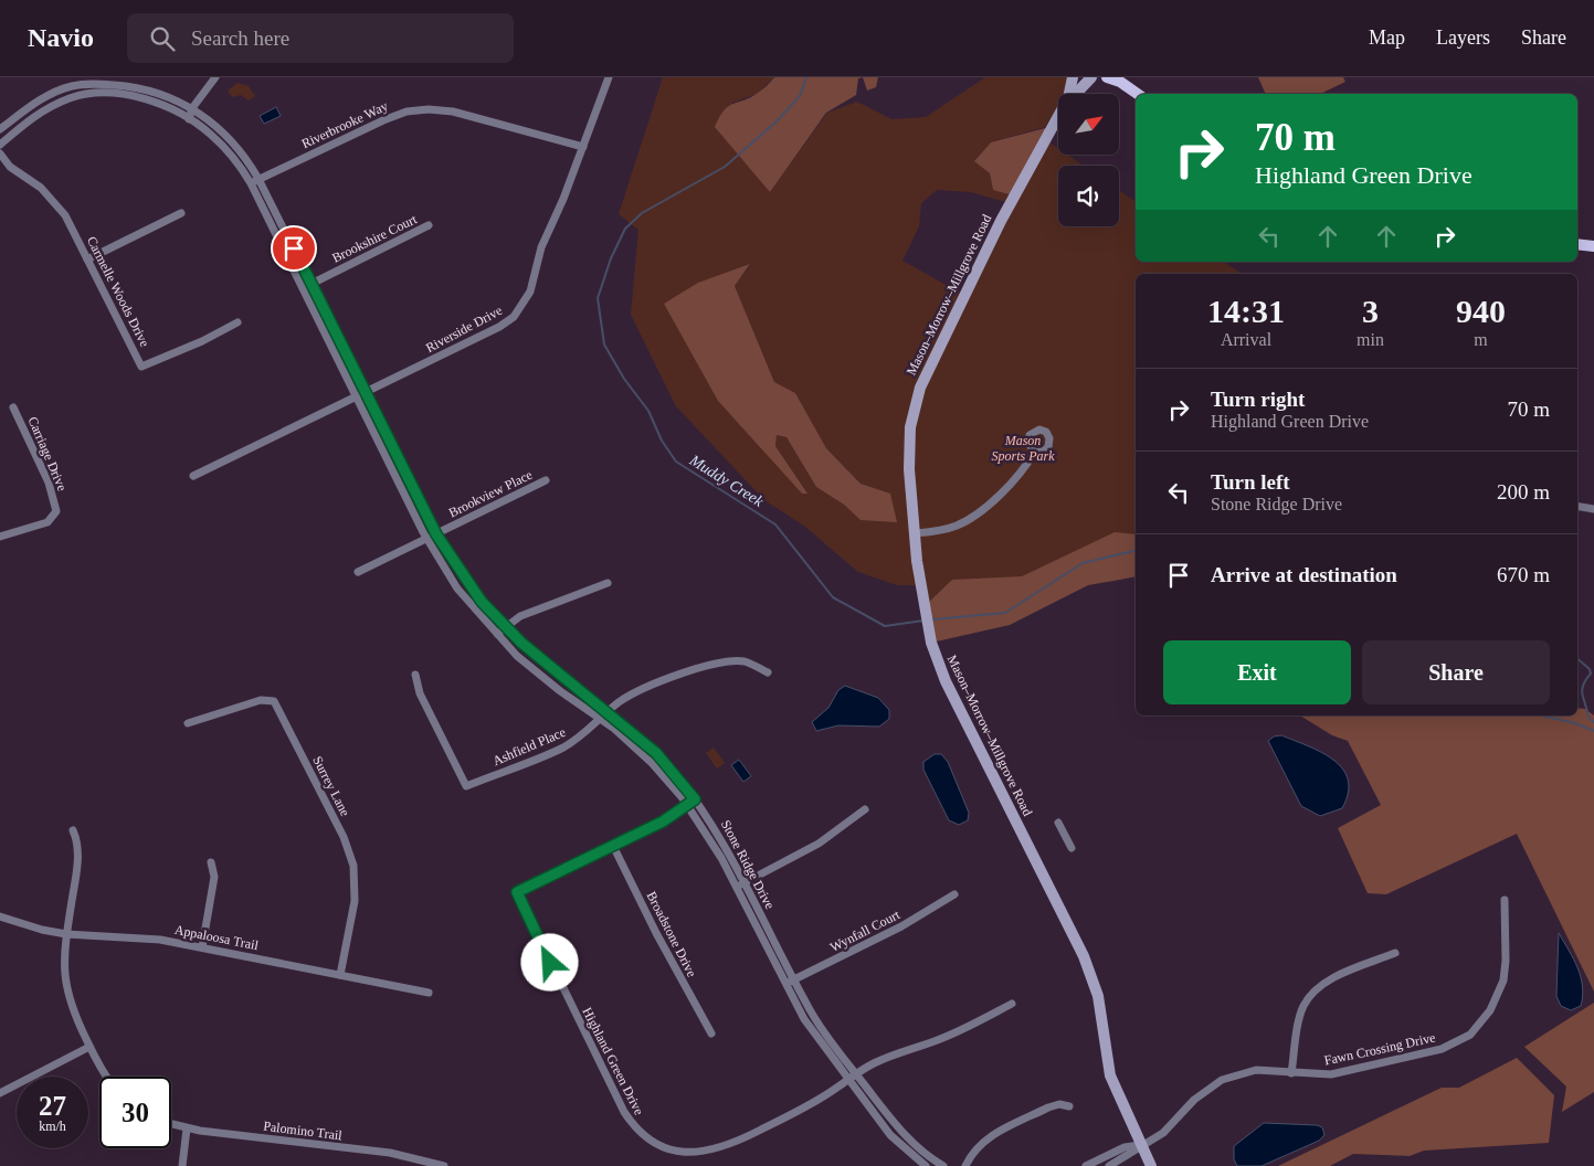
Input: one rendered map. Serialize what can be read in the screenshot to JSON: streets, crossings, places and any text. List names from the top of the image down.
{
  "streets": {
    "street": [
      "Riverbrooke Way",
      "Brookshire Court",
      "Carmelle Woods Drive",
      "Mason–Morrow–Millgrove Road",
      "Riverside Drive",
      "Carriage Drive",
      "Brookview Place",
      "Ashfield Place",
      "Surrey Lane",
      "Stone Ridge Drive",
      "Wynfall Court",
      "Broadstone Drive",
      "Appaloosa Trail",
      "Fawn Crossing Drive",
      "Highland Green Drive",
      "Palomino Trail"
    ]
  },
  "crossings": [
    ["Riverbrooke Way", "Riverside Drive"],
    ["Riverbrooke Way", "Stone Ridge Drive"],
    ["Brookshire Court", "Stone Ridge Drive"],
    ["Mason–Morrow–Millgrove Road", "Fawn Crossing Drive"],
    ["Riverside Drive", "Stone Ridge Drive"],
    ["Brookview Place", "Stone Ridge Drive"],
    ["Ashfield Place", "Stone Ridge Drive"],
    ["Surrey Lane", "Appaloosa Trail"],
    ["Stone Ridge Drive", "Wynfall Court"],
    ["Stone Ridge Drive", "Highland Green Drive"],
    ["Broadstone Drive", "Highland Green Drive"]
  ],
  "water": ["Muddy Creek"],
  "parks": ["Mason Sports Park"],
  "north": "top right",
  "page": {
    "header": "Navio",
    "search": "Search here",
    "nav": ["Map", "Layers", "Share"],
    "turn": ["70 m", "Highland Green Drive"],
    "eta": [
      "14:31",
      "Arrival",
      "3",
      "min",
      "940",
      "m"
    ],
    "list": [
      {
        "name": "Turn right",
        "note": "Highland Green Drive",
        "value": "70 m"
      },
      {
        "name": "Turn left",
        "note": "Stone Ridge Drive",
        "value": "200 m"
      },
      {
        "name": "Arrive at destination",
        "value": "670 m"
      }
    ],
    "buttons": ["Exit", "Share"],
    "speed": "27 km/h",
    "limit": "30"
  }
}
